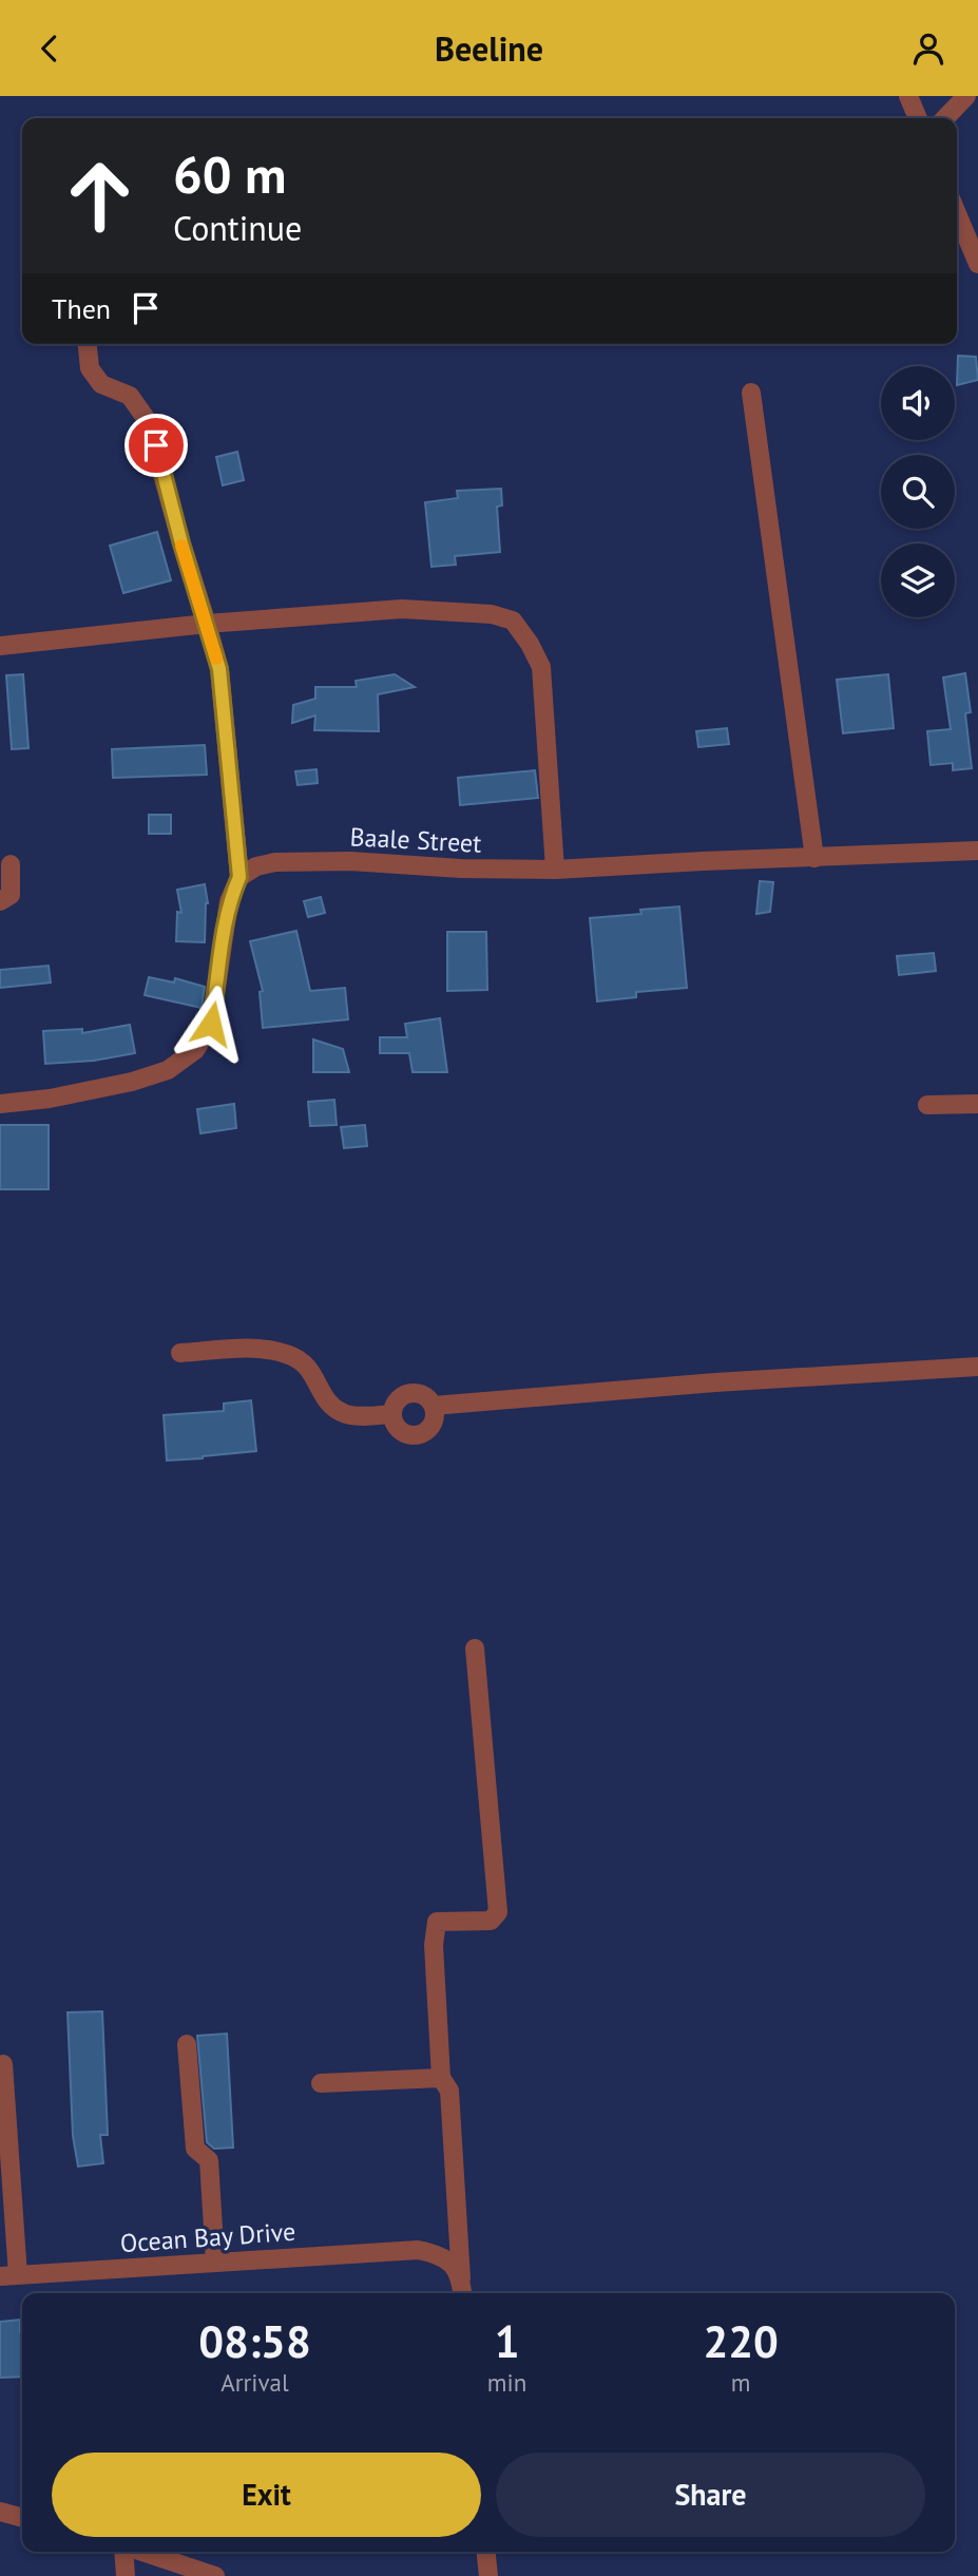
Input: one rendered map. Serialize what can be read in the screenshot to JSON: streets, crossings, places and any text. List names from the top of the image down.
{
  "streets": {
    "street": ["Baale Street", "Ocean Bay Drive"]
  },
  "page": {
    "header": "Beeline",
    "turn": ["60 m", "Continue"],
    "then": "Then",
    "eta": [
      "08:58",
      "Arrival",
      "1",
      "min",
      "220",
      "m"
    ],
    "buttons": ["Exit", "Share"]
  }
}
